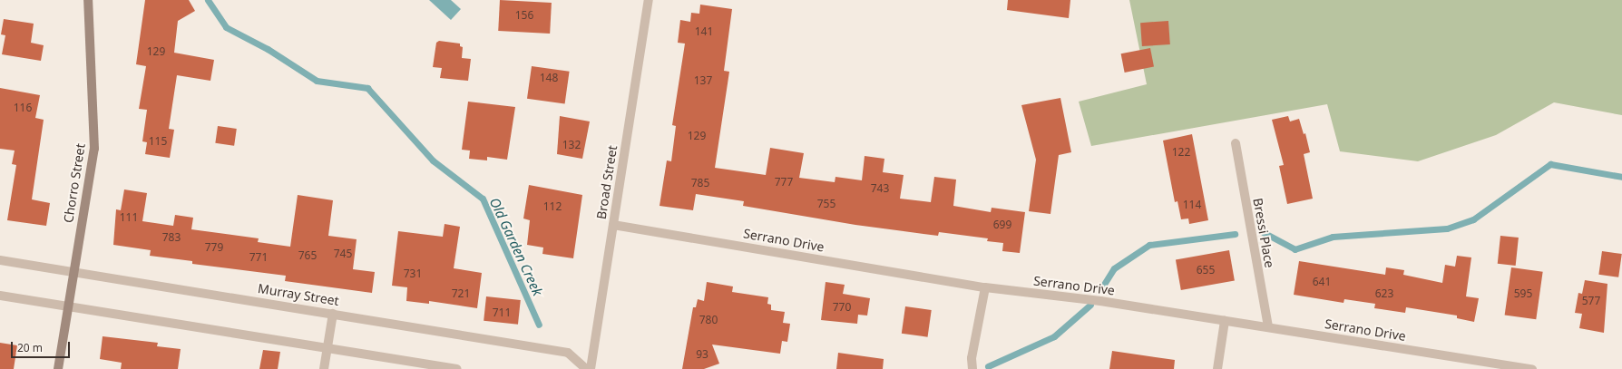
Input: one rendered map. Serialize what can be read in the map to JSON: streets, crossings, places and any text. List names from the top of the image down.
{
  "streets": {
    "street": [
      "Broad Street",
      "Chorro Street",
      "Bressi Place",
      "Serrano Drive",
      "Murray Street"
    ]
  },
  "crossings": [
    ["Broad Street", "Serrano Drive"],
    ["Chorro Street", "Murray Street"],
    ["Bressi Place", "Serrano Drive"]
  ],
  "water": ["Old Garden Creek"],
  "house_numbers": [
    "156",
    "141",
    "129",
    "148",
    "137",
    "116",
    "129",
    "115",
    "132",
    "122",
    "777",
    "785",
    "743",
    "755",
    "114",
    "112",
    "111",
    "699",
    "783",
    "779",
    "745",
    "765",
    "771",
    "655",
    "731",
    "641",
    "721",
    "623",
    "595",
    "577",
    "770",
    "711",
    "780",
    "93"
  ],
  "scale_bar": "20 m"
}
